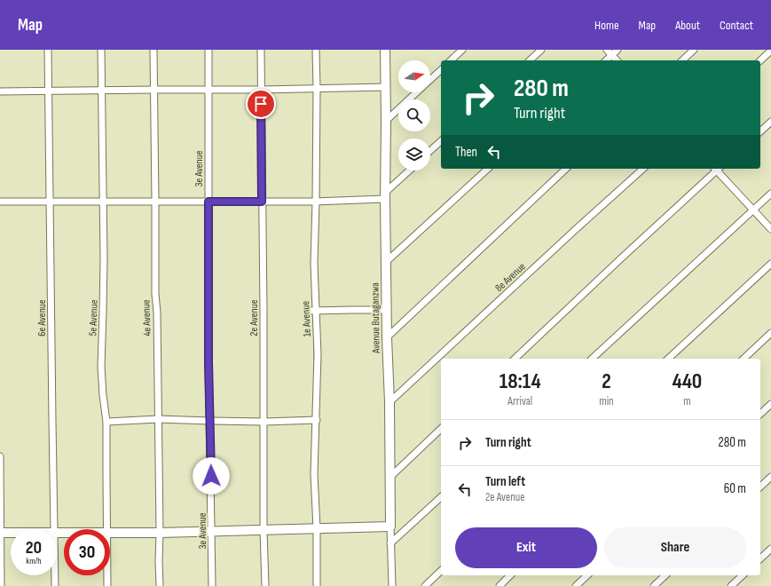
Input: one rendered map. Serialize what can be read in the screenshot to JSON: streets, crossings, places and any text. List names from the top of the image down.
{
  "streets": {
    "street": [
      "3e Avenue",
      "8e Avenue",
      "6e Avenue",
      "5e Avenue",
      "4e Avenue",
      "2e Avenue",
      "Avenue Butaganzwa",
      "1e Avenue"
    ]
  },
  "crossings": [
    ["8e Avenue", "Avenue Butaganzwa"]
  ],
  "north": "right",
  "page": {
    "header": "Map",
    "nav": [
      "Home",
      "Map",
      "About",
      "Contact"
    ],
    "turn": ["280 m", "Turn right"],
    "then": "Then",
    "eta": [
      "18:14",
      "Arrival",
      "2",
      "min",
      "440",
      "m"
    ],
    "list": [
      {
        "name": "Turn right",
        "value": "280 m"
      },
      {
        "name": "Turn left",
        "note": "2e Avenue",
        "value": "60 m"
      }
    ],
    "buttons": ["Exit", "Share"],
    "speed": "20 km/h",
    "limit": "30"
  }
}
